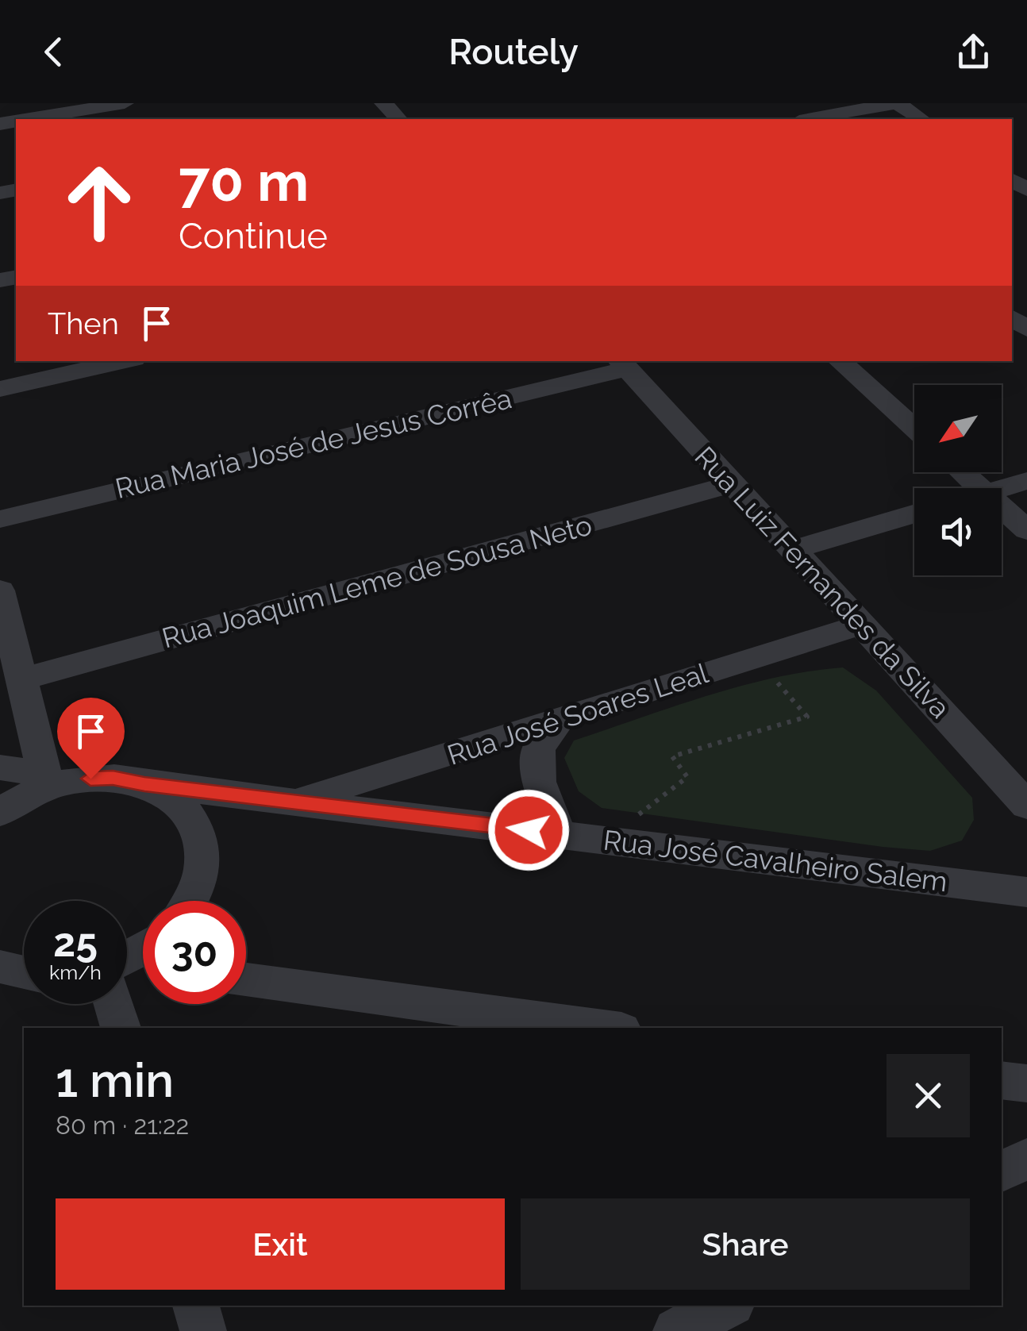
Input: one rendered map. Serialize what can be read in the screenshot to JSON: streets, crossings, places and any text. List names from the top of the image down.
{
  "streets": {
    "street": [
      "Rua Maria José de Jesus Corrêa",
      "Rua Joaquim Leme de Sousa Neto",
      "Rua Luiz Fernandes da Silva",
      "Rua José Soares Leal",
      "Rua José Cavalheiro Salem"
    ]
  },
  "crossings": [
    ["Rua Maria José de Jesus Corrêa", "Rua Luiz Fernandes da Silva"],
    ["Rua Joaquim Leme de Sousa Neto", "Rua Luiz Fernandes da Silva"],
    ["Rua Luiz Fernandes da Silva", "Rua José Soares Leal"],
    ["Rua José Soares Leal", "Rua José Cavalheiro Salem"]
  ],
  "north": "bottom left",
  "page": {
    "header": "Routely",
    "turn": ["70 m", "Continue"],
    "then": "Then",
    "speed": "25 km/h",
    "limit": "30",
    "heading": ["1 min", "80 m · 21:22"],
    "buttons": ["Exit", "Share"]
  }
}
